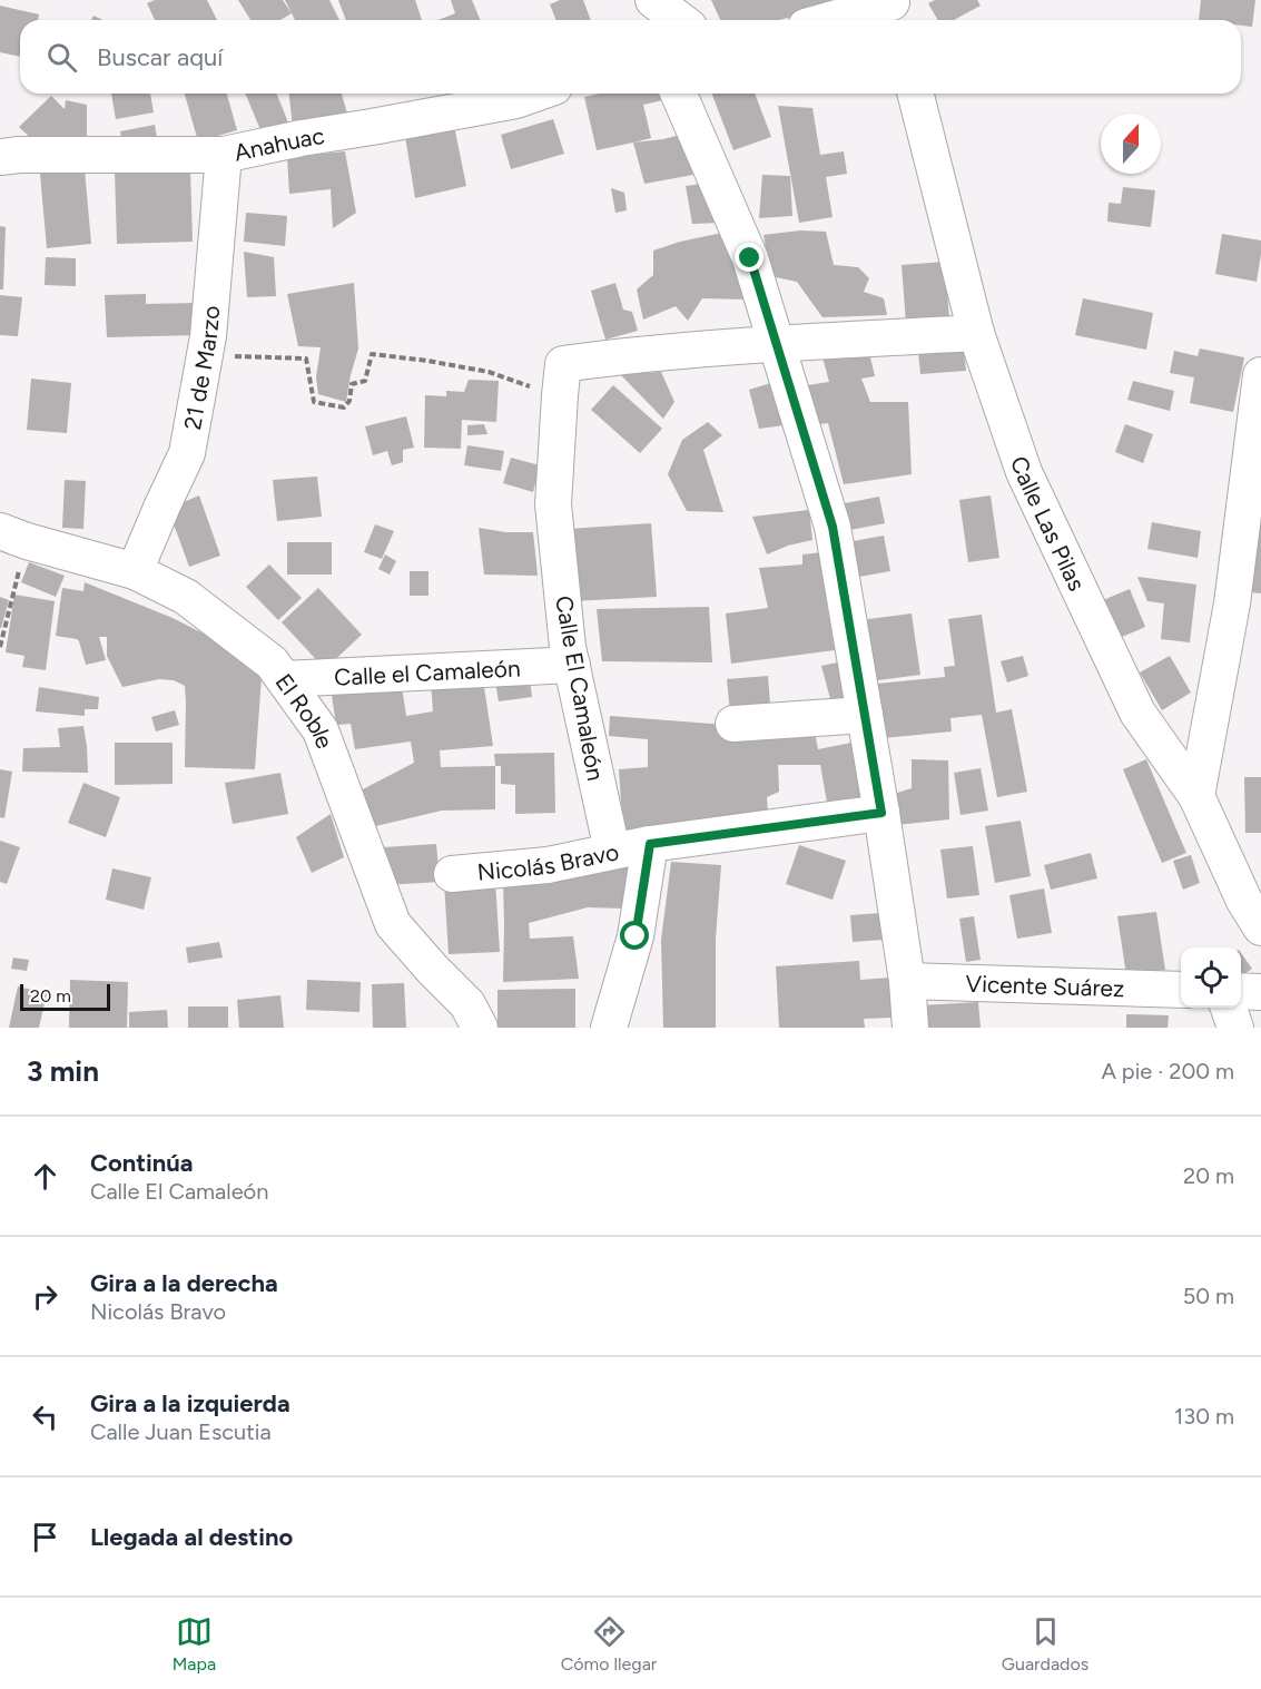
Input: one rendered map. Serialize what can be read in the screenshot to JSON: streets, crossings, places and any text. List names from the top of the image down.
{
  "streets": {
    "street": [
      "Anahuac",
      "21 de Marzo",
      "Calle Las Pilas",
      "Calle el Camaleón",
      "Calle El Camaleón",
      "El Roble",
      "Nicolás Bravo",
      "Vicente Suárez"
    ]
  },
  "crossings": [
    ["Anahuac", "21 de Marzo"],
    ["21 de Marzo", "El Roble"],
    ["Calle el Camaleón", "Calle El Camaleón"],
    ["Calle el Camaleón", "El Roble"],
    ["Calle El Camaleón", "Nicolás Bravo"]
  ],
  "scale_bar": "20 m",
  "north": "top",
  "page": {
    "search": "Buscar aquí",
    "scale": "20 m",
    "heading": ["3 min", "A pie · 200 m"],
    "list": [
      ["Continúa", "Calle El Camaleón", "20 m"],
      ["Gira a la derecha", "Nicolás Bravo", "50 m"],
      ["Gira a la izquierda", "Calle Juan Escutia", "130 m"],
      "Llegada al destino"
    ],
    "nav": ["Mapa", "Cómo llegar", "Guardados"]
  }
}
